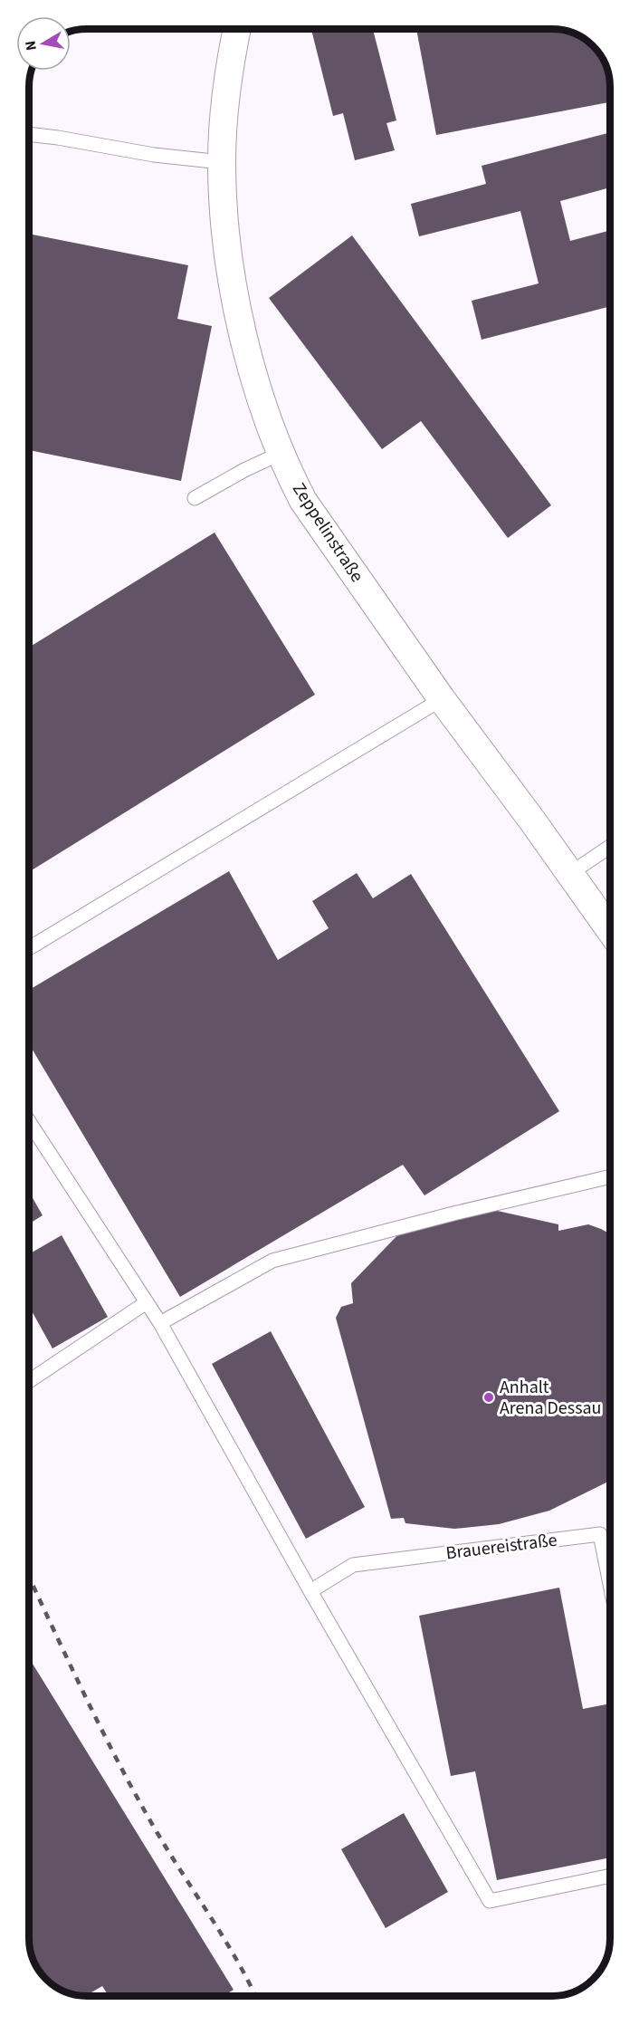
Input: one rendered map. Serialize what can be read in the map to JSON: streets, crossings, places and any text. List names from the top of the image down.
{
  "streets": {
    "street": ["Zeppelinstraße"],
    "lane": ["Brauereistraße"]
  },
  "places": ["Anhalt Arena Dessau"],
  "north": "left"
}
